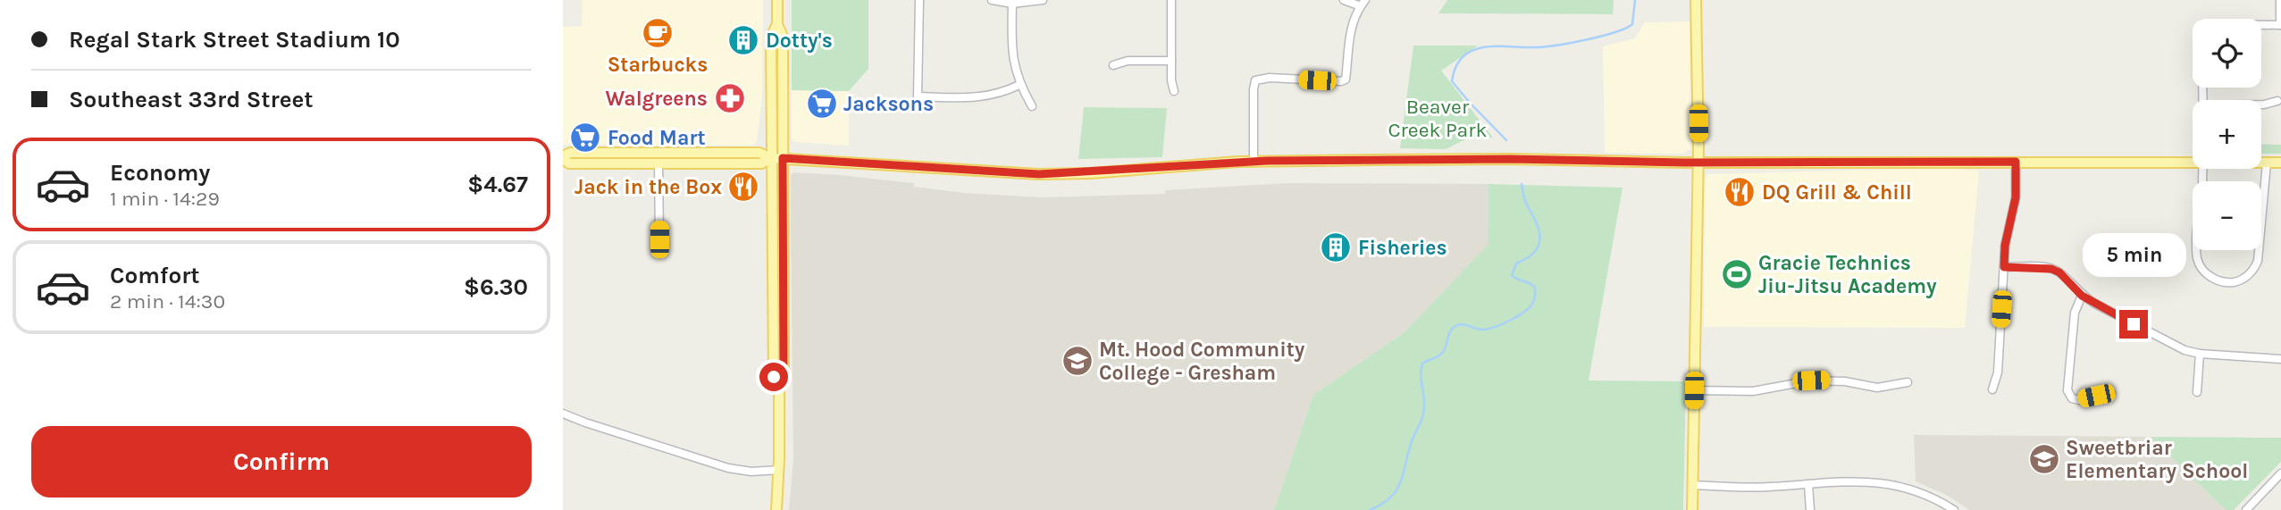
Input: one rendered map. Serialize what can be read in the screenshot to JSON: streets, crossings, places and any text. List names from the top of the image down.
{
  "parks": ["Beaver Creek Park"],
  "places": {
    "cafe": ["Starbucks"],
    "building": ["Dotty's", "Fisheries"],
    "pharmacy": ["Walgreens"],
    "supermarket": ["Jacksons", "Food Mart"],
    "restaurant": ["Jack in the Box", "DQ Grill & Chill"],
    "sports": ["Gracie Technics Jiu-Jitsu Academy"],
    "school or university": ["Mt. Hood Community College - Gresham", "Sweetbriar Elementary School"]
  },
  "page": {
    "banner": ["Regal Stark Street Stadium 10", "Southeast 33rd Street"],
    "map_buttons": ["+", "−"],
    "list": [
      {
        "name": "Economy",
        "note": "1 min · 14:29",
        "value": "$4.67"
      },
      {
        "name": "Comfort",
        "note": "2 min · 14:30",
        "value": "$6.30"
      }
    ],
    "bubble": "5 min",
    "buttons": "Confirm"
  }
}
